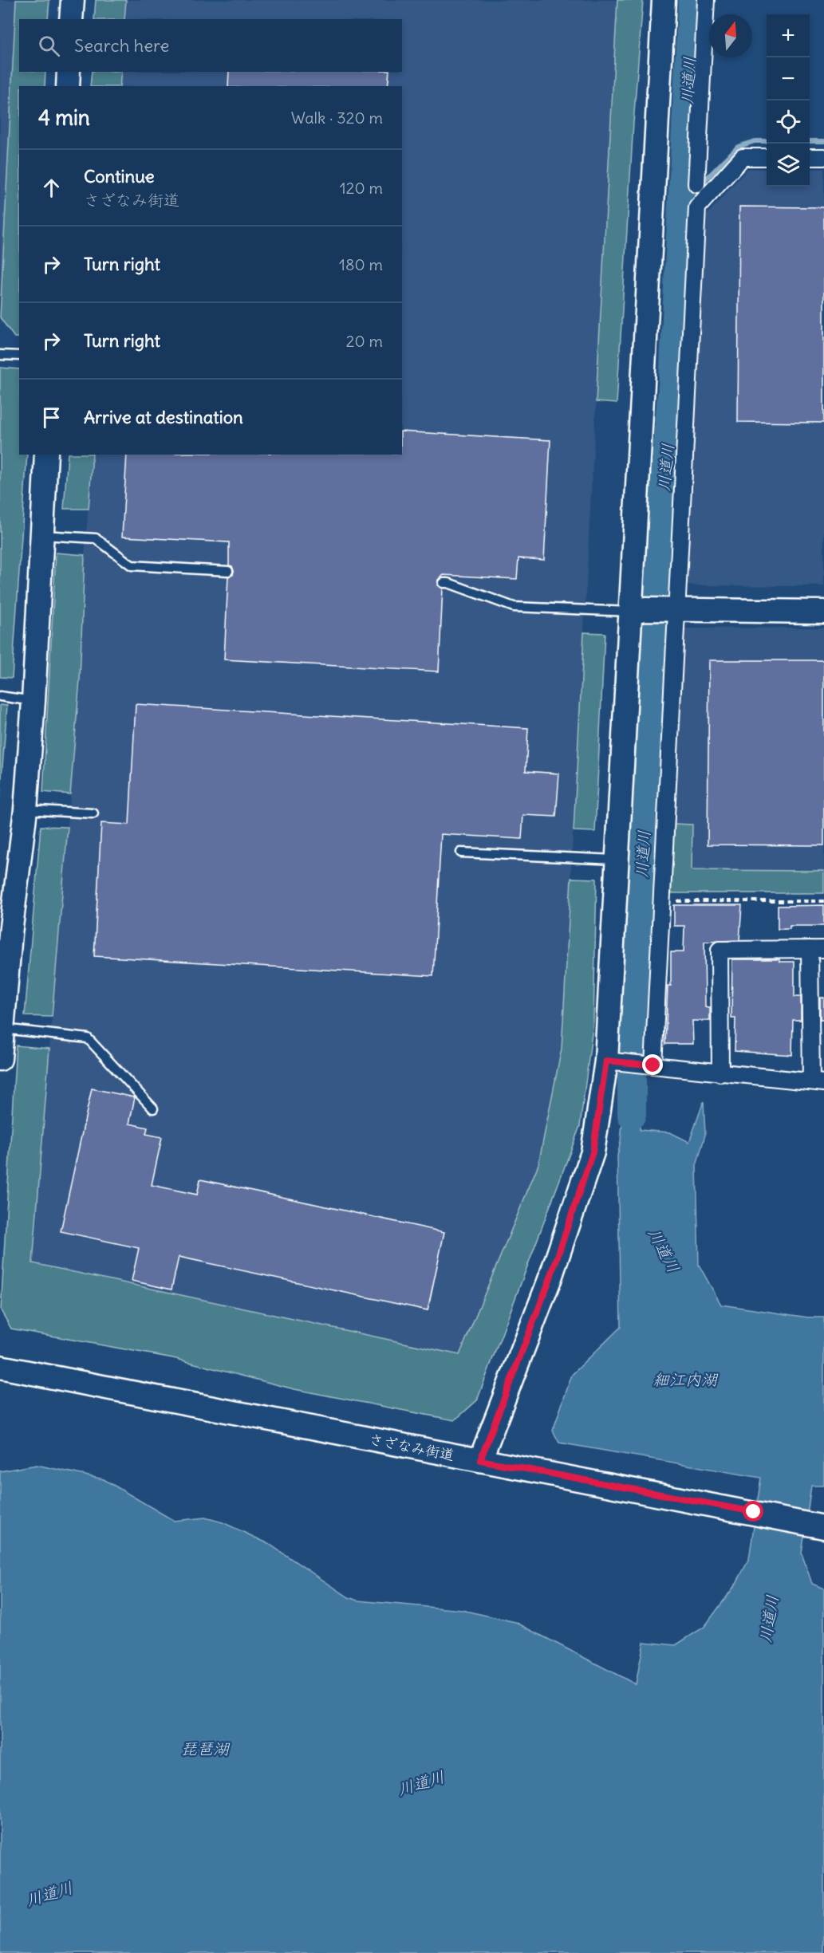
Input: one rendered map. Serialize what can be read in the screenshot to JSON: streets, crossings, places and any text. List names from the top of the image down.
{
  "streets": {
    "street": ["さざなみ街道"]
  },
  "water": ["川道川", "細江内湖", "琵琶湖"],
  "north": "top",
  "page": {
    "map_buttons": ["+", "−"],
    "search": "Search here",
    "heading": ["4 min", "Walk · 320 m"],
    "list": [
      ["Continue", "さざなみ街道", "120 m"],
      ["Turn right", "180 m"],
      ["Turn right", "20 m"],
      "Arrive at destination"
    ]
  }
}
